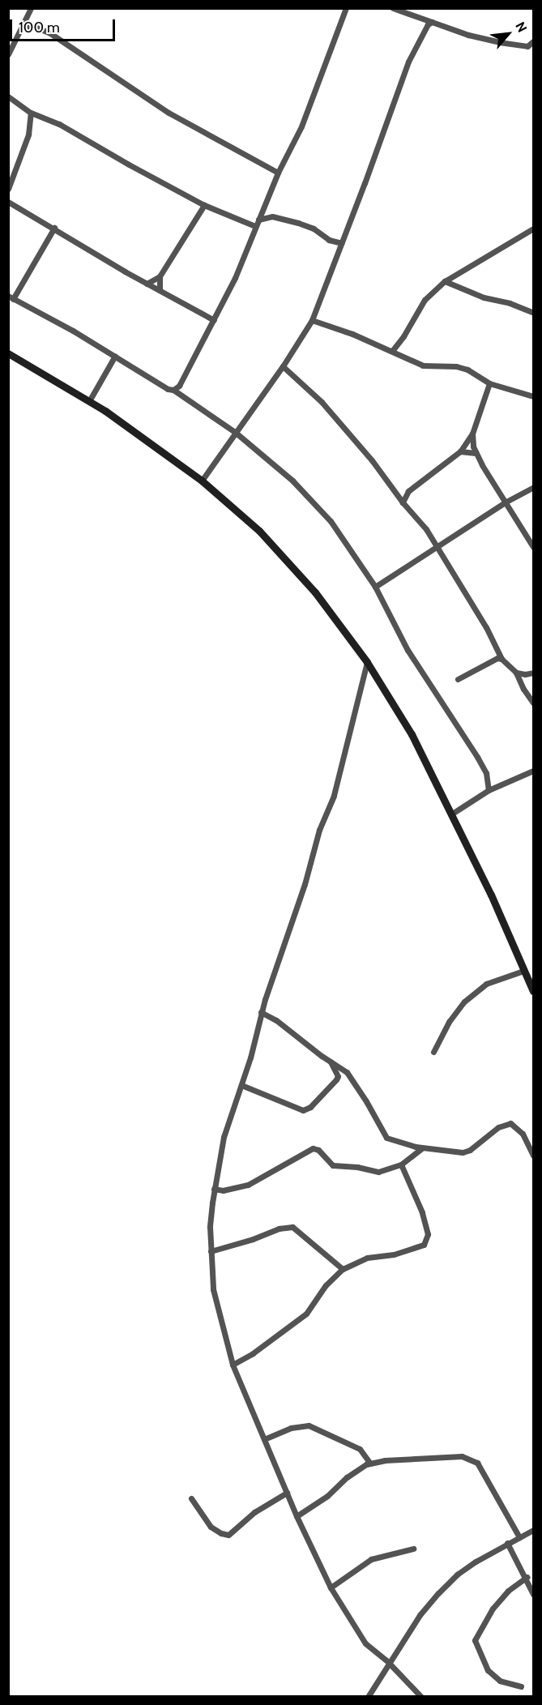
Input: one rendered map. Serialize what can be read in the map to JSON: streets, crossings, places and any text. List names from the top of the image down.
{
  "scale_bar": "100 m",
  "north": "top right"
}
